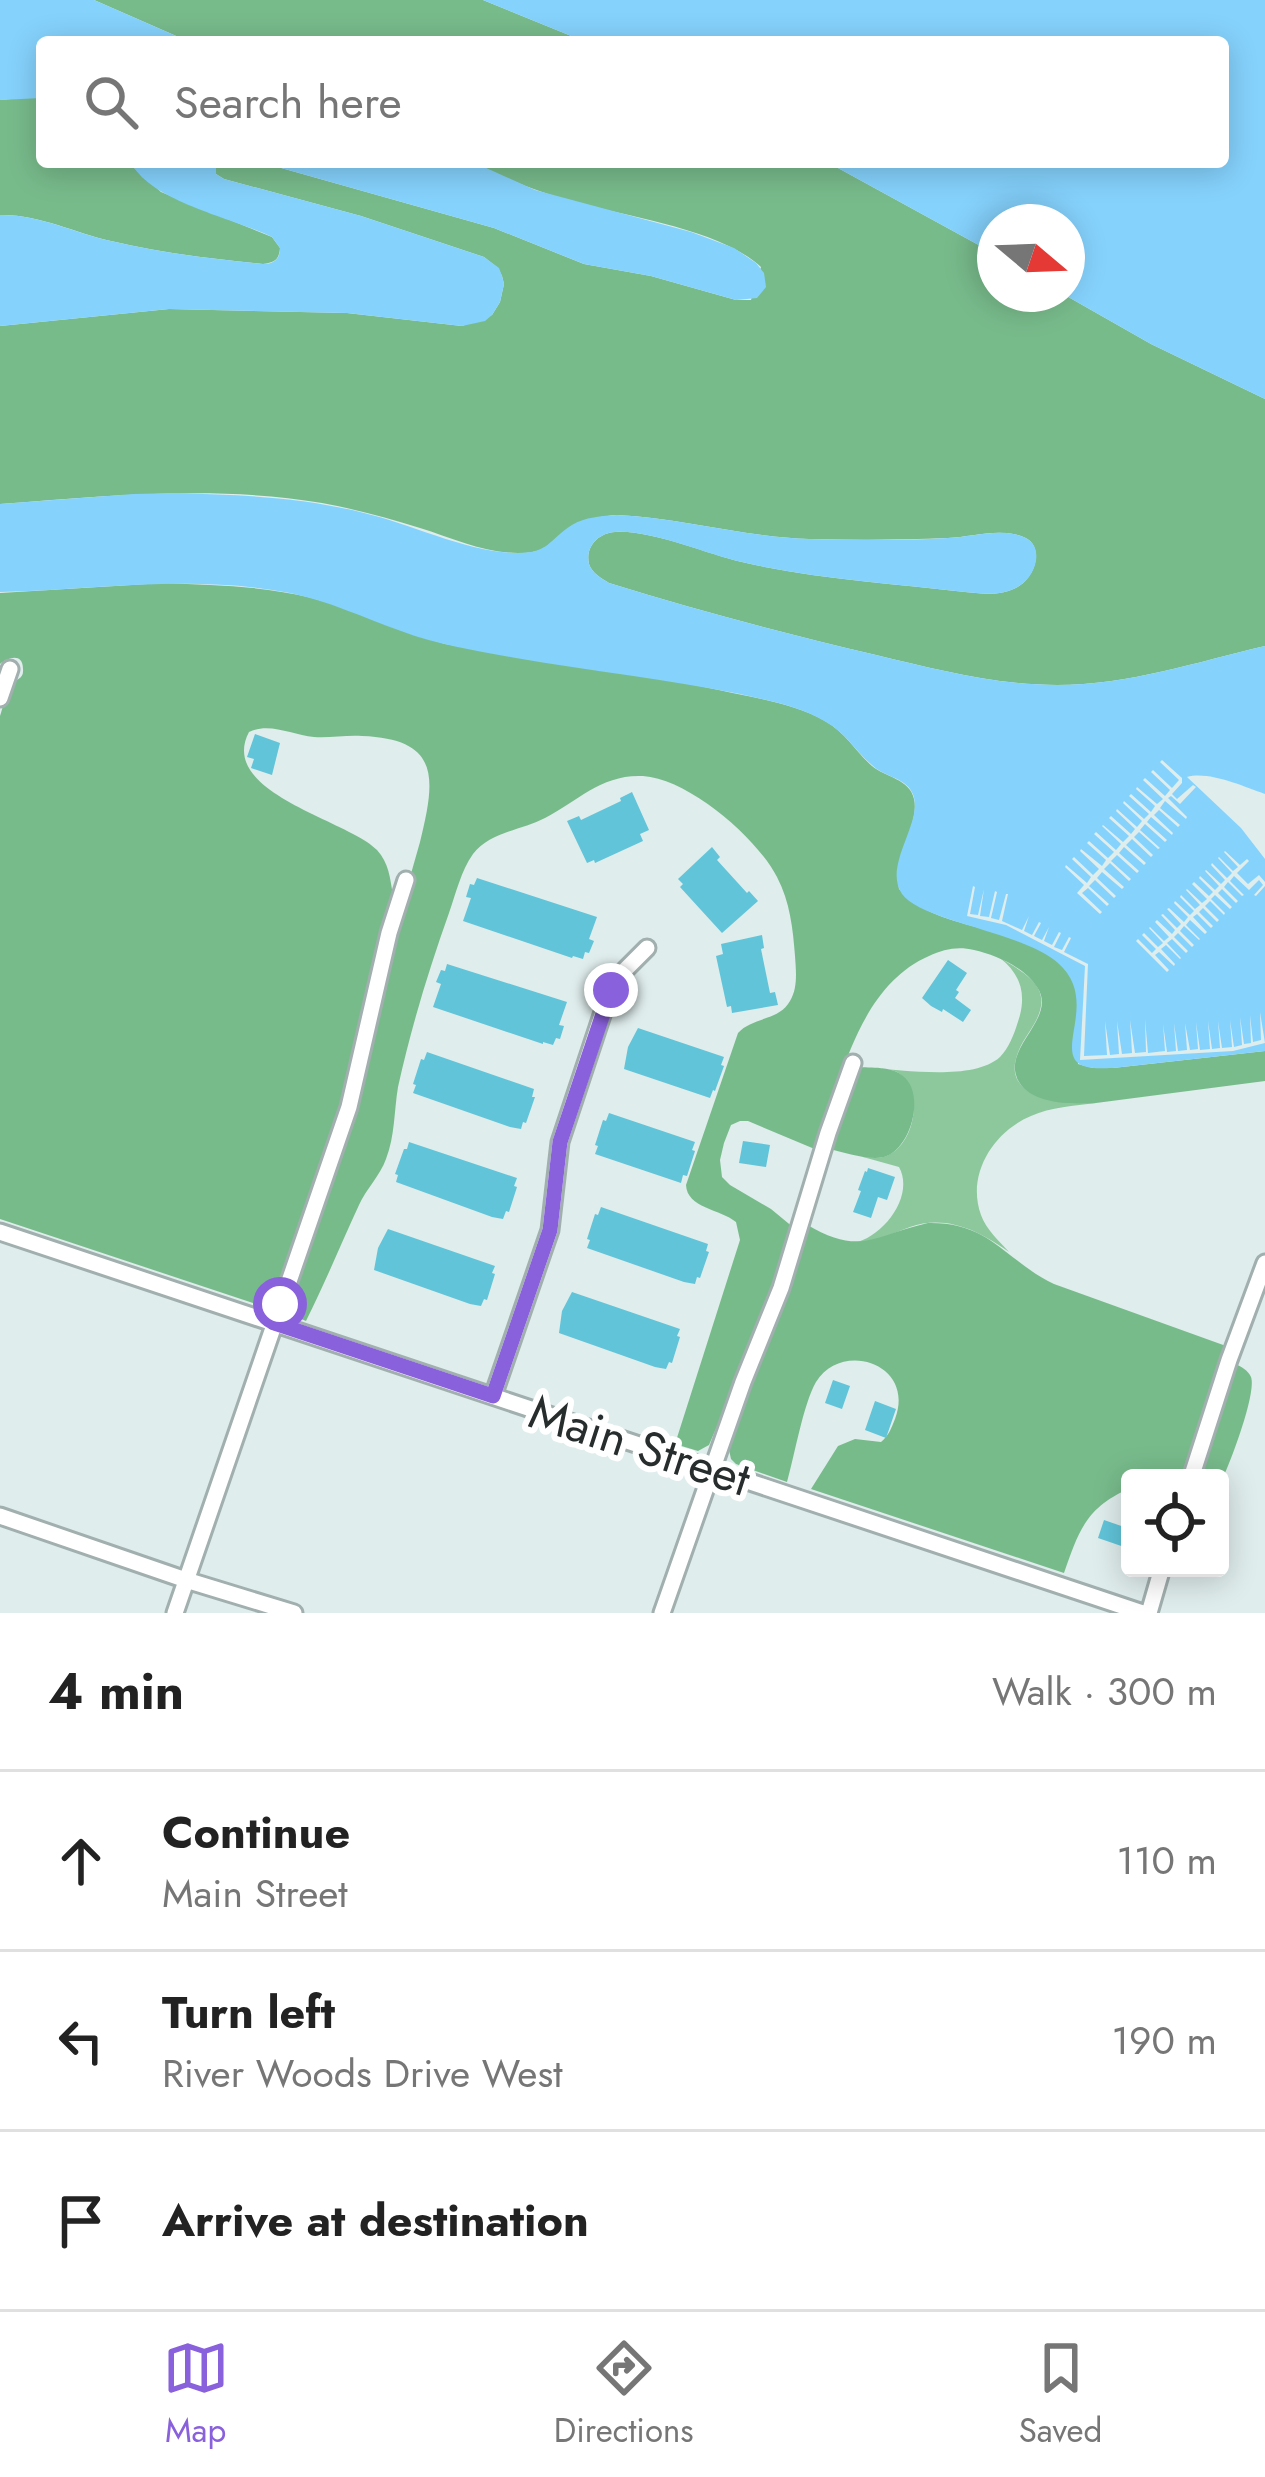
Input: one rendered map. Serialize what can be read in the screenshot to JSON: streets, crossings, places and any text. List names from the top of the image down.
{
  "streets": {
    "street": ["Main Street"]
  },
  "north": "right",
  "page": {
    "search": "Search here",
    "heading": ["4 min", "Walk · 300 m"],
    "list": [
      ["Continue", "Main Street", "110 m"],
      ["Turn left", "River Woods Drive West", "190 m"],
      "Arrive at destination"
    ],
    "nav": ["Map", "Directions", "Saved"]
  }
}
